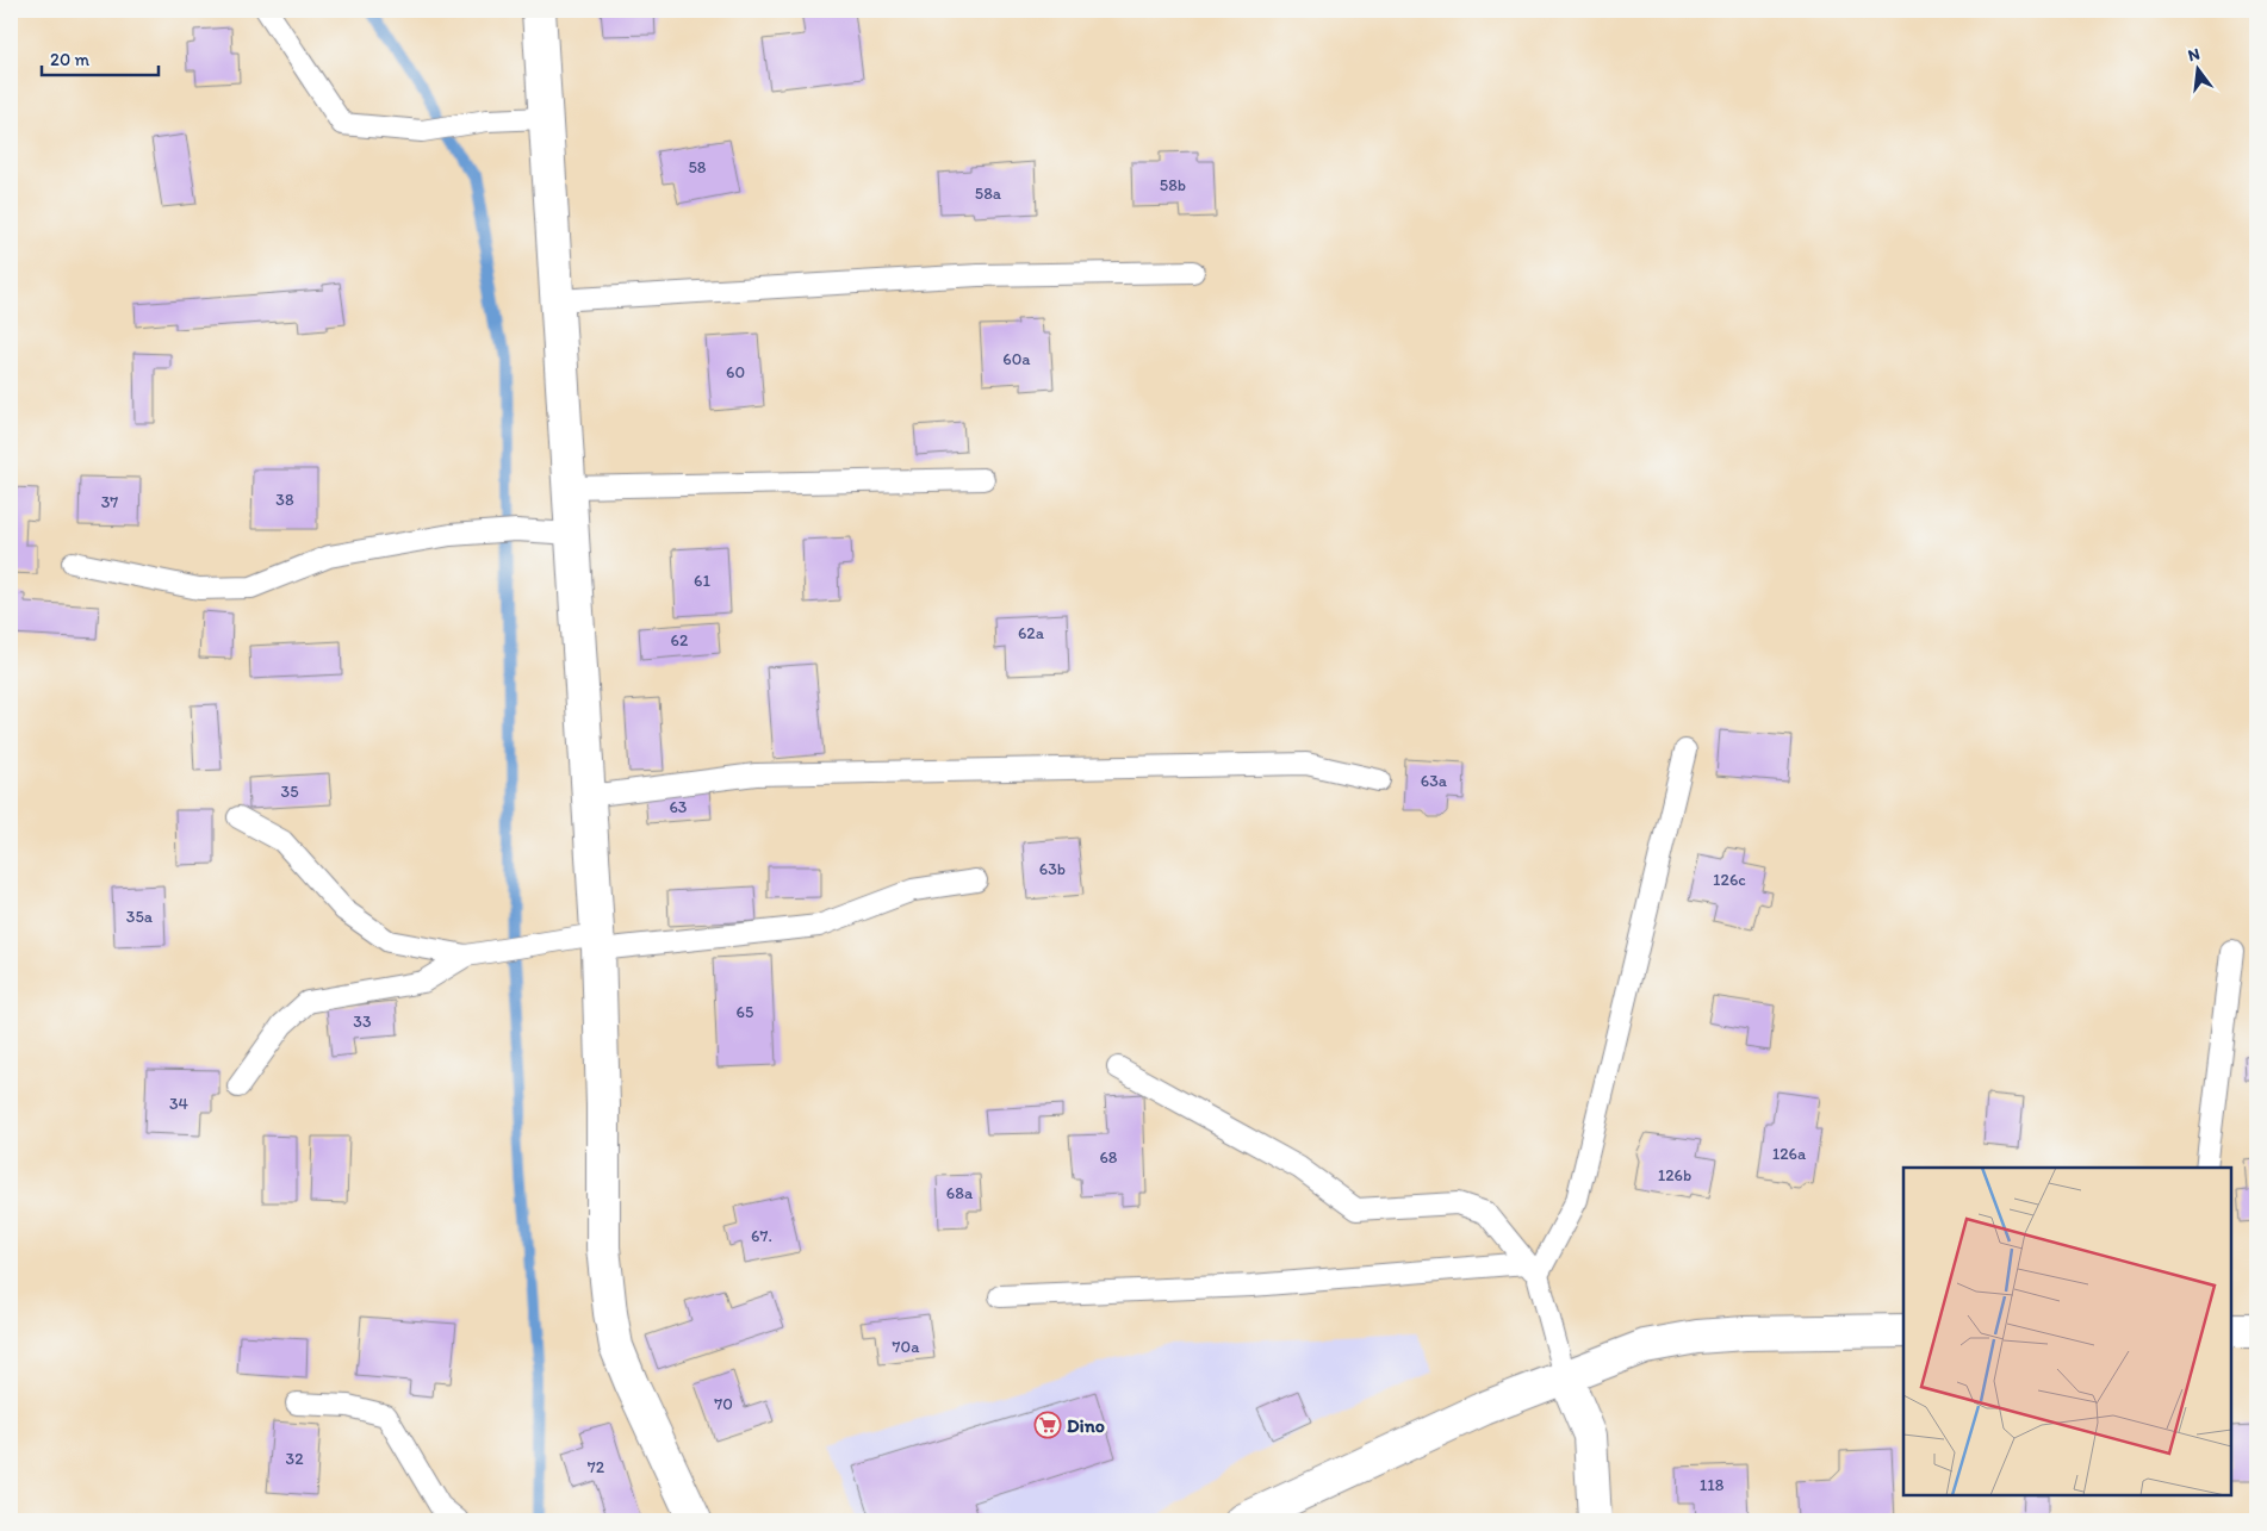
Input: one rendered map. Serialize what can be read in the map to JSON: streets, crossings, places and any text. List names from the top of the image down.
{
  "places": {
    "supermarket": ["Dino"]
  },
  "house_numbers": [
    "58",
    "58b",
    "58a",
    "60a",
    "60",
    "38",
    "37",
    "61",
    "62a",
    "62",
    "63a",
    "35",
    "63",
    "63b",
    "126c",
    "35a",
    "65",
    "33",
    "34",
    "126a",
    "68",
    "126b",
    "68a",
    "67.",
    "70a",
    "70",
    "32",
    "72",
    "118"
  ],
  "scale_bar": "20 m",
  "north": "top"
}
